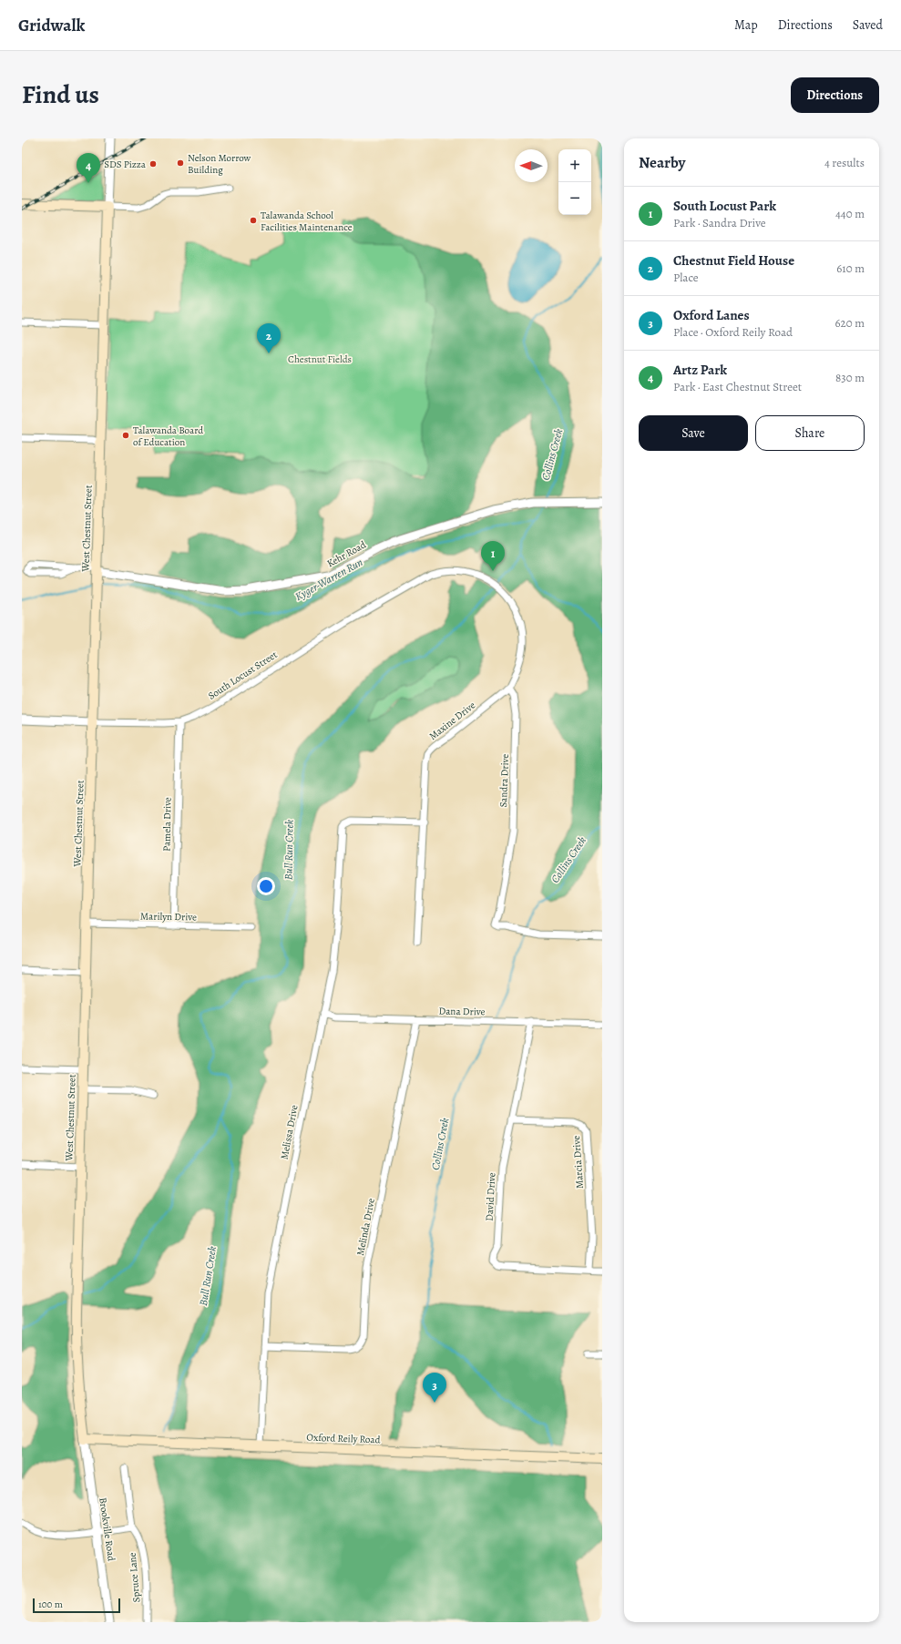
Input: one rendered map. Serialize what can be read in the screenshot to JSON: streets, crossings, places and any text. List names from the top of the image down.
{
  "streets": {
    "main road": ["West Chestnut Street", "Oxford Reily Road"],
    "street": [
      "Kehr Road",
      "South Locust Street",
      "Maxine Drive",
      "Sandra Drive",
      "Pamela Drive",
      "Marilyn Drive",
      "Dana Drive",
      "Melissa Drive",
      "Marcia Drive",
      "David Drive",
      "Melinda Drive",
      "Brookville Road",
      "Spruce Lane"
    ]
  },
  "crossings": [
    ["West Chestnut Street", "Kehr Road"],
    ["West Chestnut Street", "South Locust Street"],
    ["West Chestnut Street", "Marilyn Drive"],
    ["West Chestnut Street", "Oxford Reily Road"],
    ["West Chestnut Street", "Brookville Road"],
    ["South Locust Street", "Maxine Drive"],
    ["South Locust Street", "Sandra Drive"],
    ["South Locust Street", "Pamela Drive"],
    ["Maxine Drive", "Sandra Drive"],
    ["Maxine Drive", "Melissa Drive"],
    ["Pamela Drive", "Marilyn Drive"],
    ["Dana Drive", "Melissa Drive"],
    ["Dana Drive", "David Drive"],
    ["Dana Drive", "Melinda Drive"],
    ["Melissa Drive", "Melinda Drive"],
    ["Melissa Drive", "Oxford Reily Road"],
    ["Marcia Drive", "David Drive"],
    ["Oxford Reily Road", "Brookville Road"]
  ],
  "water": ["Collins Creek", "Kyger-Warren Run", "Bull Run Creek"],
  "parks": ["Chestnut Fields"],
  "places": [
    "Nelson Morrow Building",
    "SDS Pizza",
    "Talawanda School Facilities Maintenance",
    "Talawanda Board of Education"
  ],
  "scale_bar": "100 m",
  "north": "left",
  "page": {
    "header": "Gridwalk",
    "nav": ["Map", "Directions", "Saved"],
    "title": "Find us",
    "buttons": [
      "Directions",
      ["Save", "Share"]
    ],
    "heading": ["Nearby", "4 results"],
    "map_buttons": ["+", "−"],
    "pins": [
      "4",
      "2",
      "1",
      "3"
    ],
    "list": [
      {
        "mark": "1",
        "name": "South Locust Park",
        "note": "Park · Sandra Drive",
        "value": "440 m"
      },
      {
        "mark": "2",
        "name": "Chestnut Field House",
        "note": "Place",
        "value": "610 m"
      },
      {
        "mark": "3",
        "name": "Oxford Lanes",
        "note": "Place · Oxford Reily Road",
        "value": "620 m"
      },
      {
        "mark": "4",
        "name": "Artz Park",
        "note": "Park · East Chestnut Street",
        "value": "830 m"
      }
    ],
    "scale": "100 m"
  }
}
